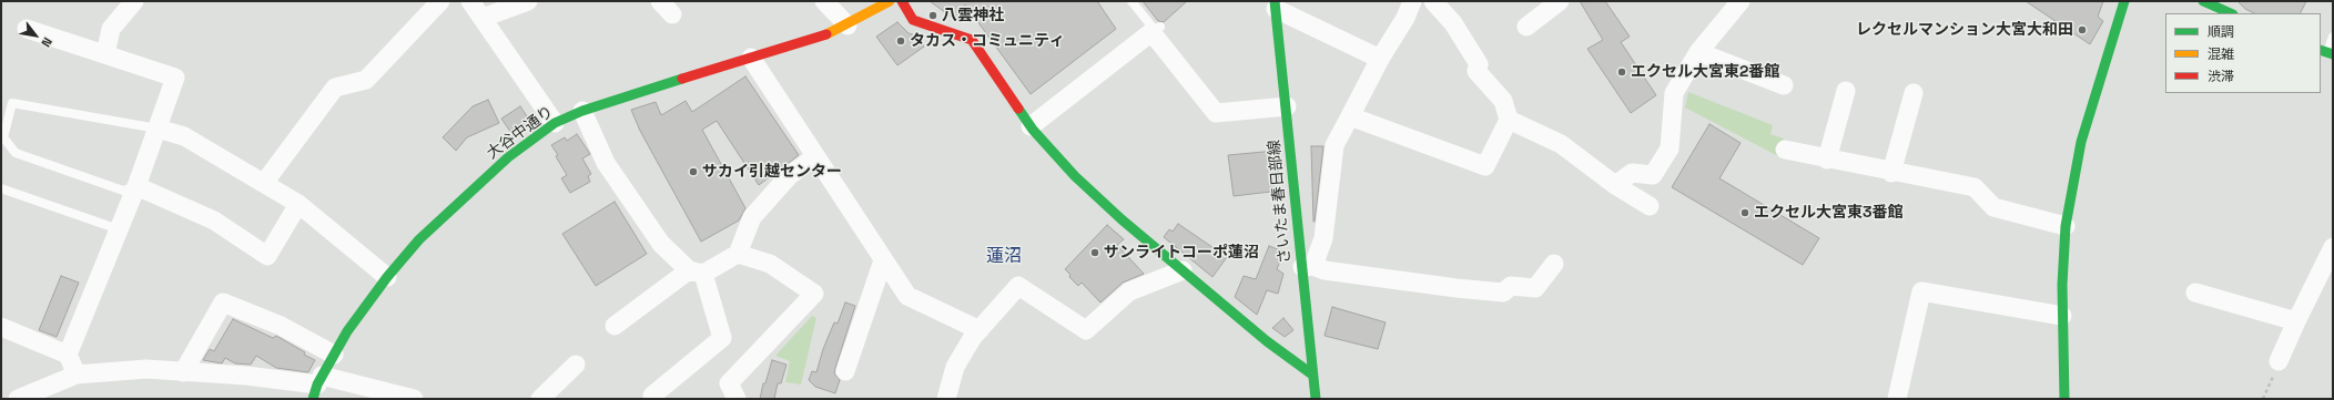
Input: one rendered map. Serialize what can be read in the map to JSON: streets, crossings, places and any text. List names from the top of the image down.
{
  "streets": {
    "street": ["大谷中通り", "さいたま春日部線"]
  },
  "districts": ["蓮沼"],
  "places": [
    "八雲神社",
    "レクセルマンション大宮大和田",
    "タカス・コミュニティ",
    "エクセル大宮東2番館",
    "サカイ引越センター",
    "エクセル大宮東3番館",
    "サンライトコーポ蓮沼"
  ],
  "legend": ["順調", "混雑", "渋滞"],
  "north": "bottom right"
}
